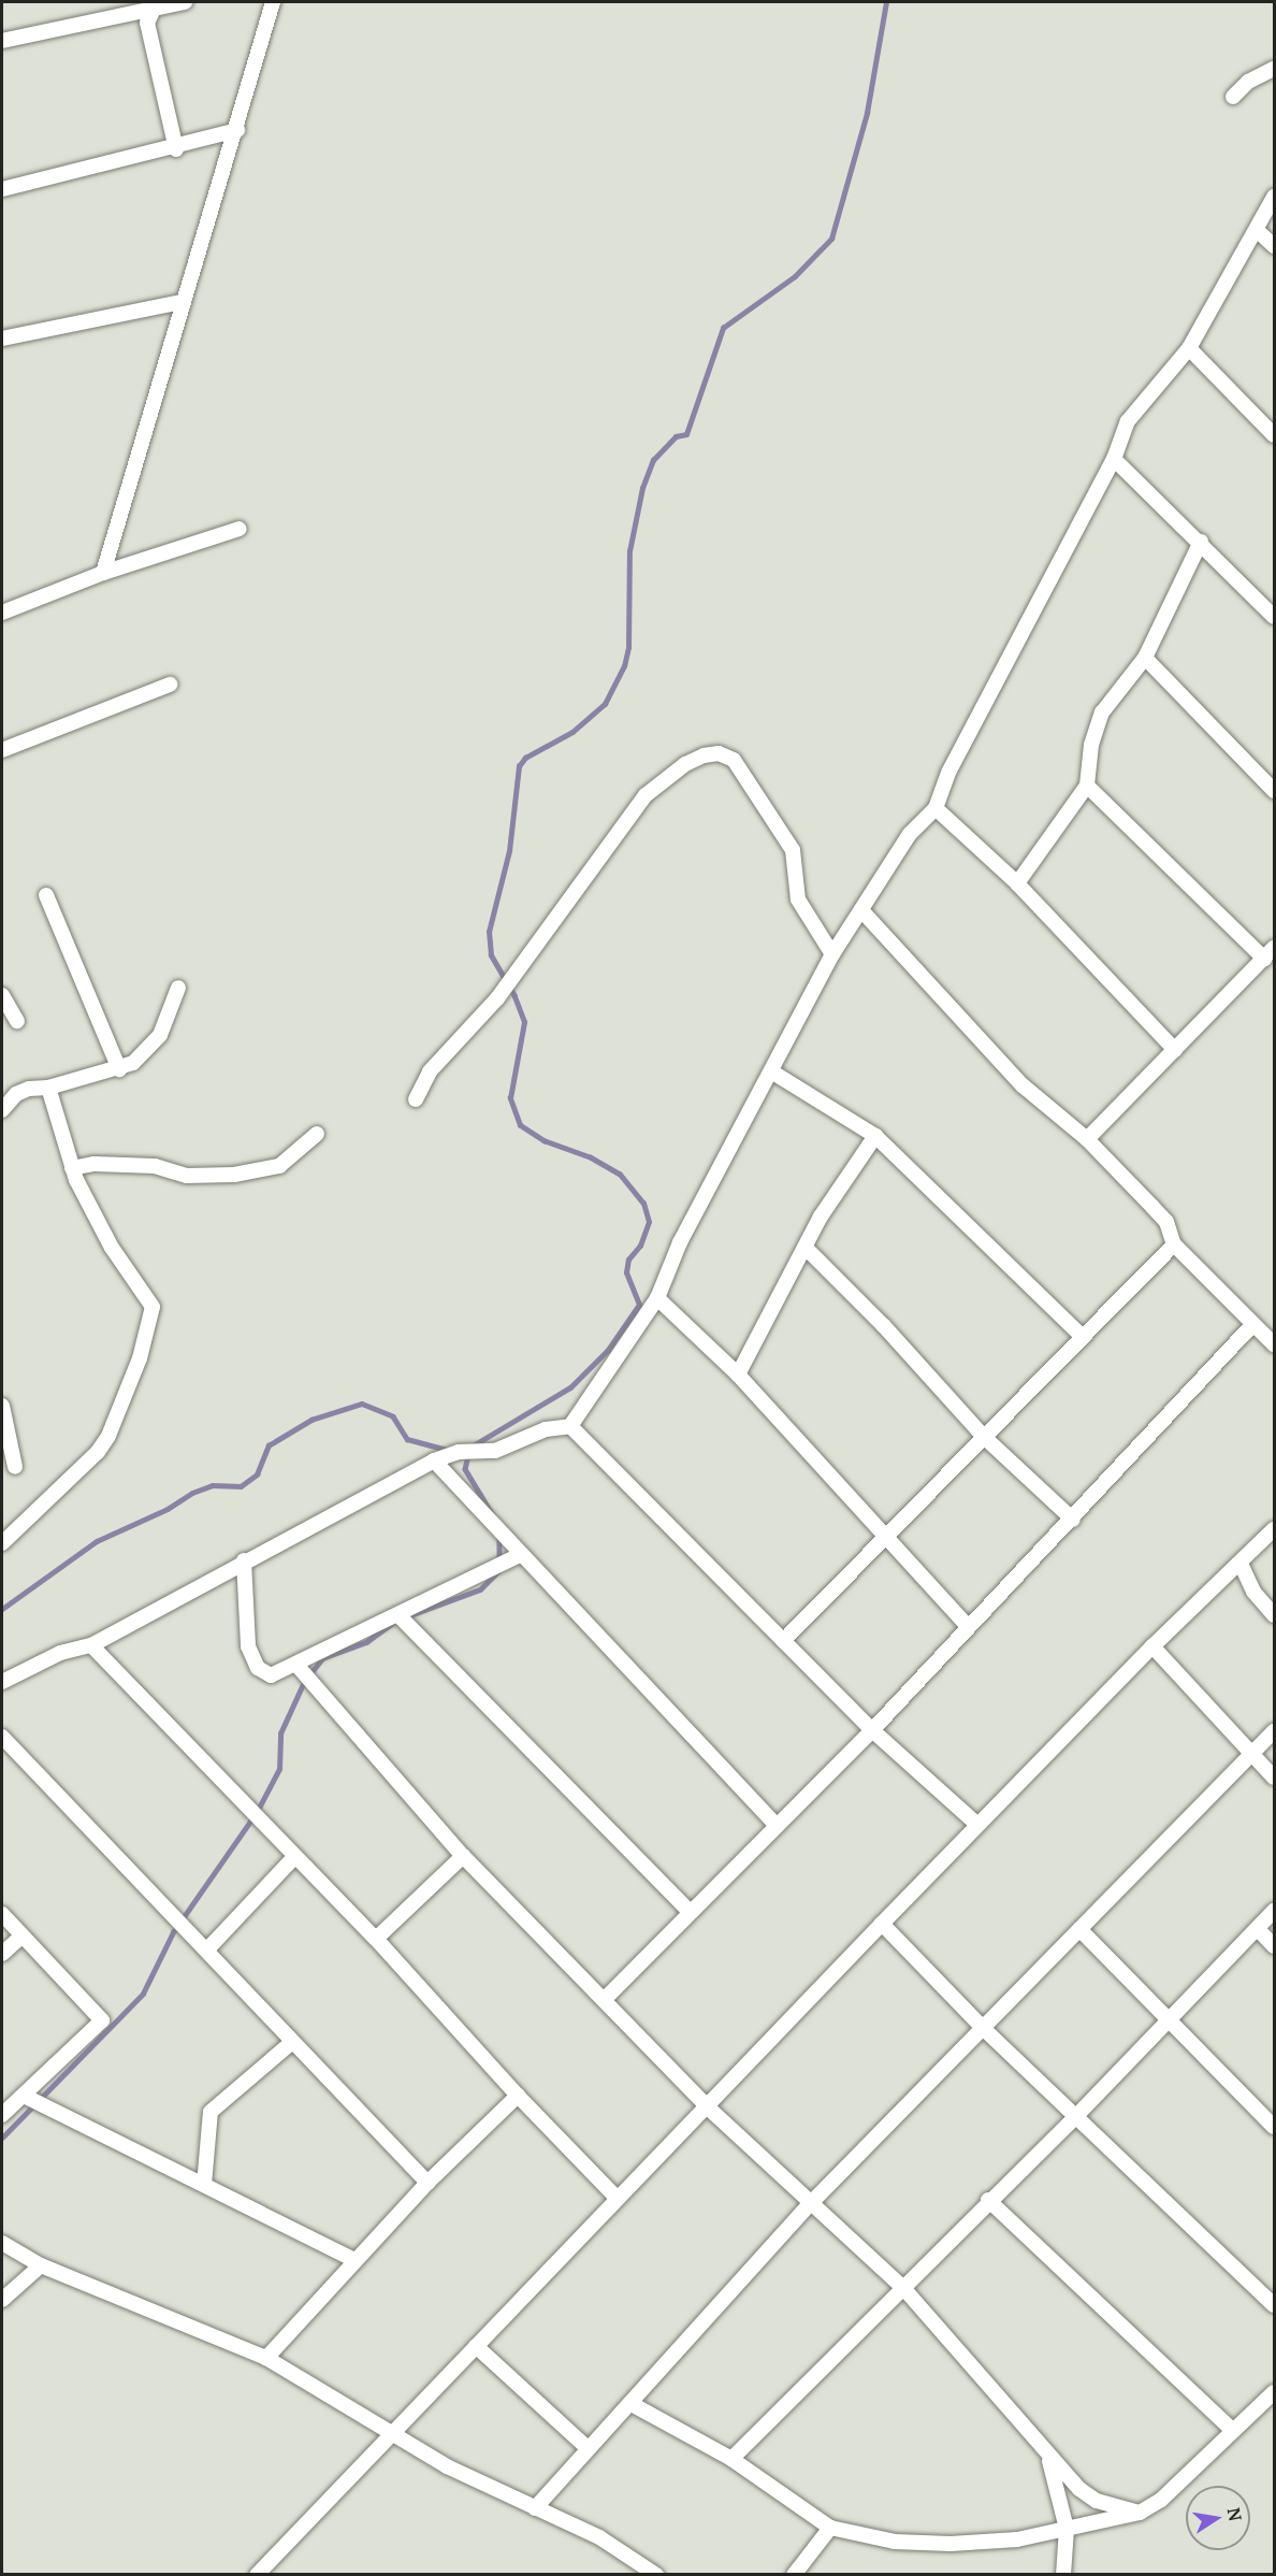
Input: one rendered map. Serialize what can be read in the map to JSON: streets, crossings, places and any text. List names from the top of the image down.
{
  "north": "right"
}
